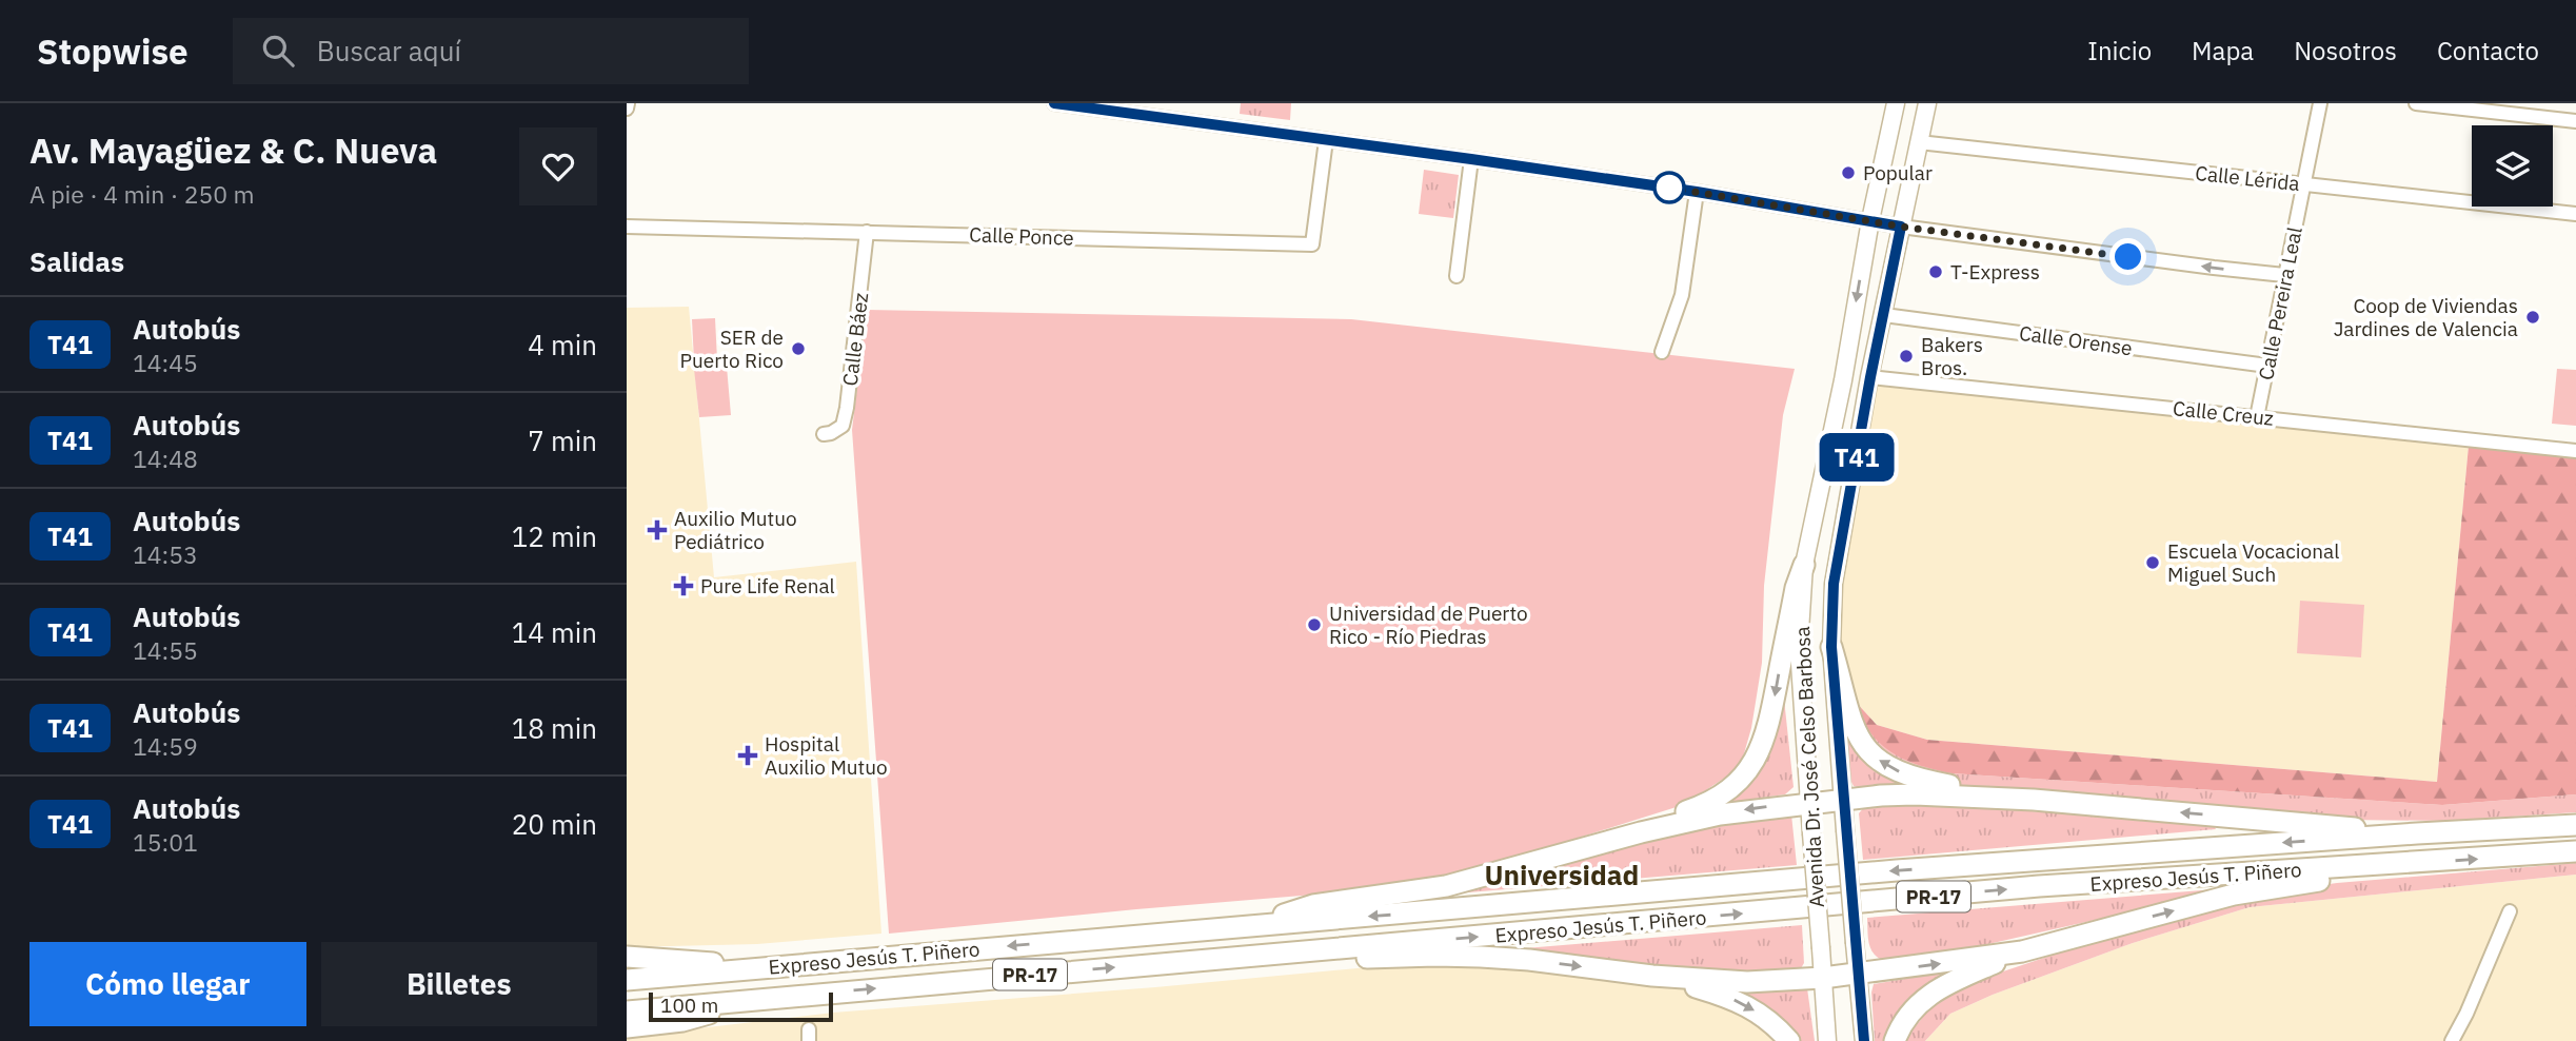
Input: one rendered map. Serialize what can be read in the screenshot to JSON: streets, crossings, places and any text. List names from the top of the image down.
{
  "streets": {
    "highway": ["Expreso Jesús T. Piñero", "PR-17"],
    "main road": ["Avenida Dr. José Celso Barbosa"],
    "street": [
      "Calle Lérida",
      "Calle Ponce",
      "Calle Pereira Leal",
      "Calle Báez",
      "Calle Orense",
      "Calle Creuz"
    ]
  },
  "crossings": [
    ["Calle Lérida", "Calle Pereira Leal"],
    ["Calle Lérida", "Avenida Dr. José Celso Barbosa"],
    ["Calle Ponce", "Calle Báez"],
    ["Calle Pereira Leal", "Calle Orense"],
    ["Calle Pereira Leal", "Calle Creuz"],
    ["Calle Orense", "Avenida Dr. José Celso Barbosa"],
    ["Calle Creuz", "Avenida Dr. José Celso Barbosa"]
  ],
  "districts": ["Universidad"],
  "places": {
    "other": [
      "Popular",
      "T-Express",
      "Coop de Viviendas Jardines de Valencia",
      "SER de Puerto Rico",
      "Bakers Bros.",
      "Escuela Vocacional Miguel Such",
      "Universidad de Puerto Rico - Río Piedras"
    ],
    "health": ["Auxilio Mutuo Pediátrico", "Pure Life Renal", "Hospital Auxilio Mutuo"]
  },
  "lines": ["bus line T41"],
  "scale_bar": "100 m",
  "page": {
    "header": "Stopwise",
    "search": "Buscar aquí",
    "nav": [
      "Inicio",
      "Mapa",
      "Nosotros",
      "Contacto"
    ],
    "heading": [
      ["Av. Mayagüez & C. Nueva", "A pie · 4 min · 250 m"],
      "Salidas"
    ],
    "on_map": "T41",
    "list": [
      {
        "mark": "T41",
        "name": "Autobús",
        "note": "14:45",
        "value": "4 min"
      },
      {
        "mark": "T41",
        "name": "Autobús",
        "note": "14:48",
        "value": "7 min"
      },
      {
        "mark": "T41",
        "name": "Autobús",
        "note": "14:53",
        "value": "12 min"
      },
      {
        "mark": "T41",
        "name": "Autobús",
        "note": "14:55",
        "value": "14 min"
      },
      {
        "mark": "T41",
        "name": "Autobús",
        "note": "14:59",
        "value": "18 min"
      },
      {
        "mark": "T41",
        "name": "Autobús",
        "note": "15:01",
        "value": "20 min"
      }
    ],
    "buttons": ["Cómo llegar", "Billetes"],
    "scale": "100 m"
  }
}
